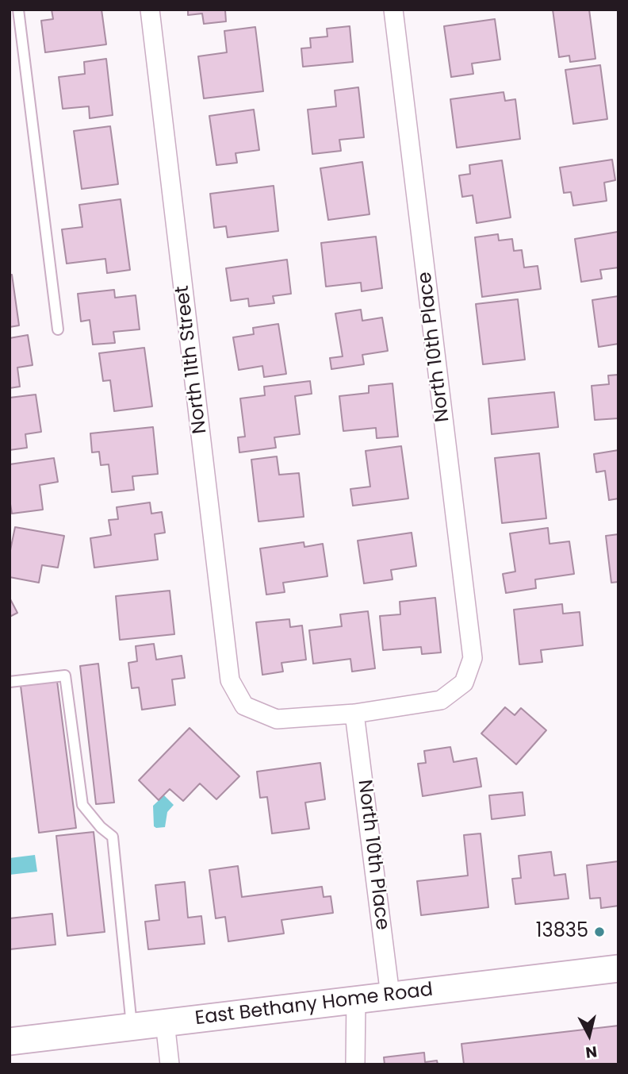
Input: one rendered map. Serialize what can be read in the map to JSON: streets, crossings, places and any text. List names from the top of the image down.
{
  "streets": {
    "main road": ["East Bethany Home Road"],
    "street": ["North 10th Place", "North 11th Street"]
  },
  "crossings": [
    ["North 10th Place", "North 11th Street"],
    ["North 10th Place", "East Bethany Home Road"]
  ],
  "places": ["13835"],
  "north": "bottom"
}
